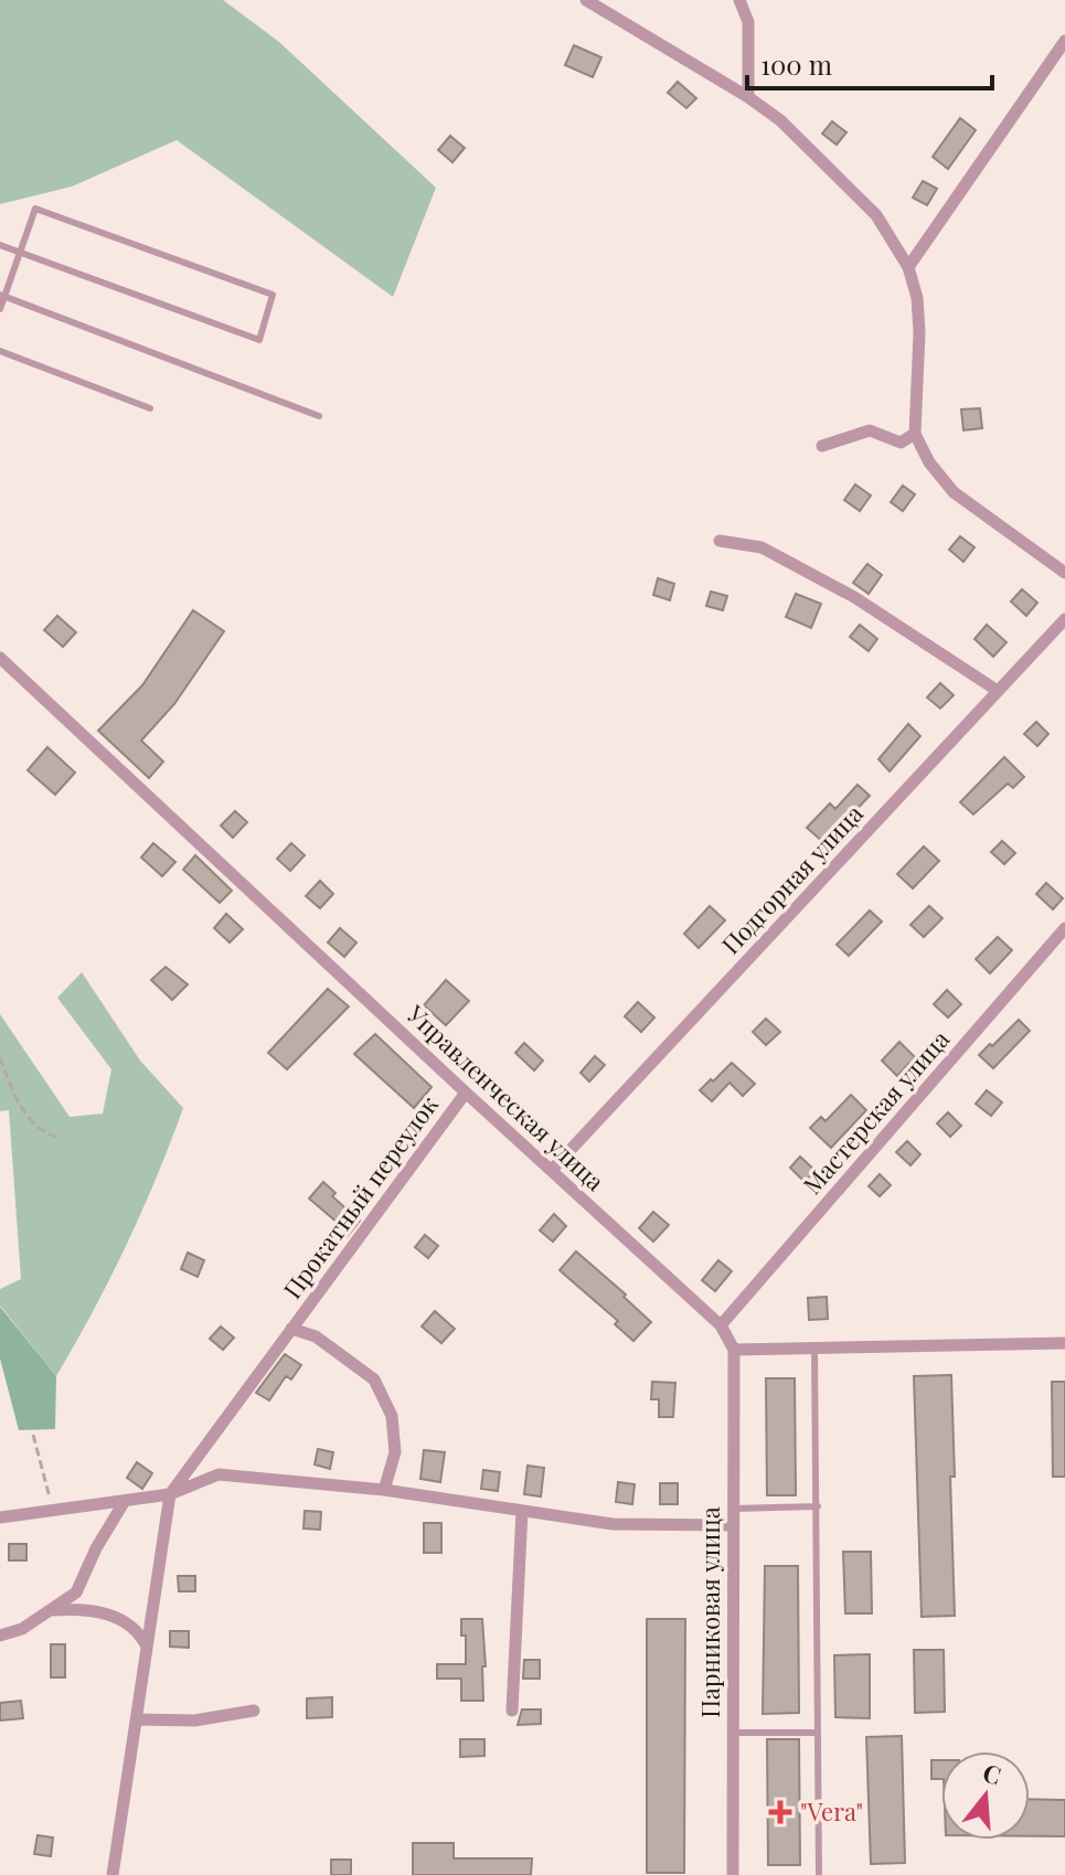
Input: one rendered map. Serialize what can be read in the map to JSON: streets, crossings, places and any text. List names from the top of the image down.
{
  "streets": {
    "street": [
      "Подгорная улица",
      "Управленческая улица",
      "Мастерская улица",
      "Прокатный переулок",
      "Парниковая улица"
    ]
  },
  "crossings": [
    ["Подгорная улица", "Управленческая улица"],
    ["Управленческая улица", "Мастерская улица"],
    ["Управленческая улица", "Прокатный переулок"],
    ["Управленческая улица", "Парниковая улица"]
  ],
  "places": {
    "health": ["\"Vera\""]
  },
  "scale_bar": "100 m",
  "north": "top"
}
